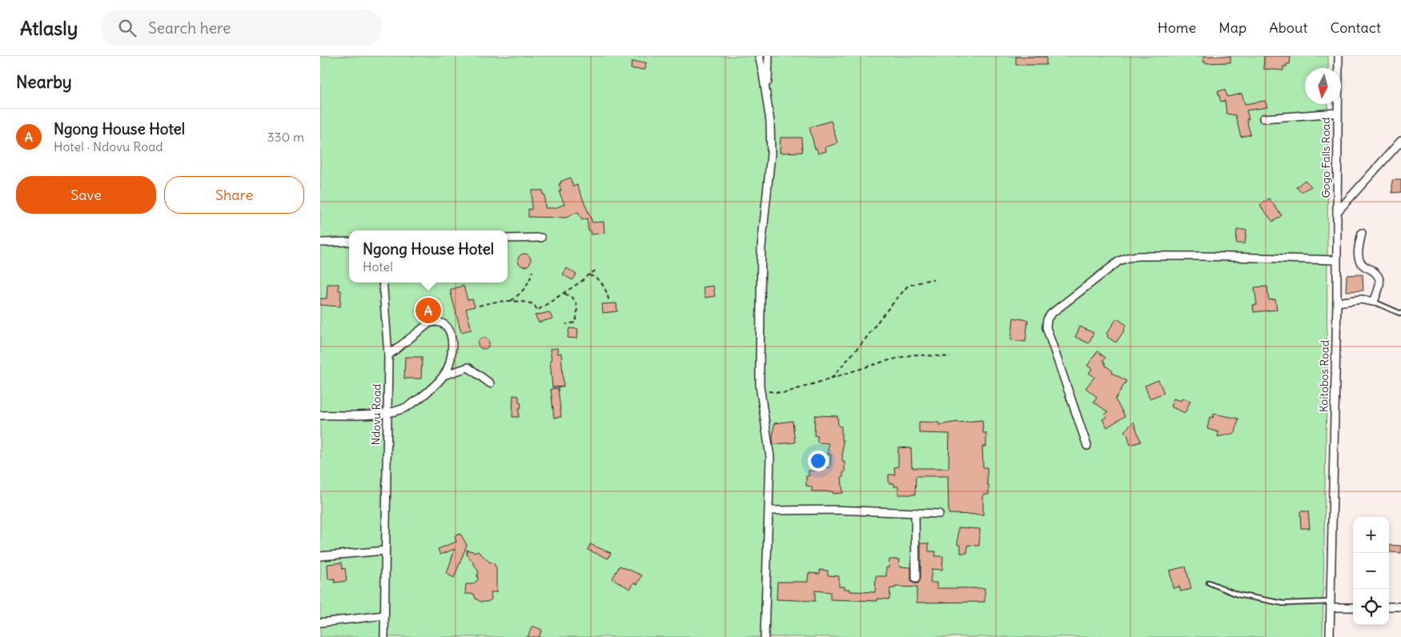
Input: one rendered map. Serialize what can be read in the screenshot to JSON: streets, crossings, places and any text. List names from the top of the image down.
{
  "streets": {
    "street": ["Gogo Falls Road", "Koitobos Road", "Ndovu Road"]
  },
  "crossings": [
    ["Gogo Falls Road", "Koitobos Road"]
  ],
  "north": "bottom",
  "page": {
    "header": "Atlasly",
    "search": "Search here",
    "nav": [
      "Home",
      "Map",
      "About",
      "Contact"
    ],
    "heading": "Nearby",
    "list": [
      {
        "mark": "A",
        "name": "Ngong House Hotel",
        "note": "Hotel · Ndovu Road",
        "value": "330 m"
      }
    ],
    "buttons": ["Save", "Share"],
    "popup": ["Ngong House Hotel", "Hotel"],
    "pins": "A",
    "map_buttons": ["+", "−"]
  }
}
